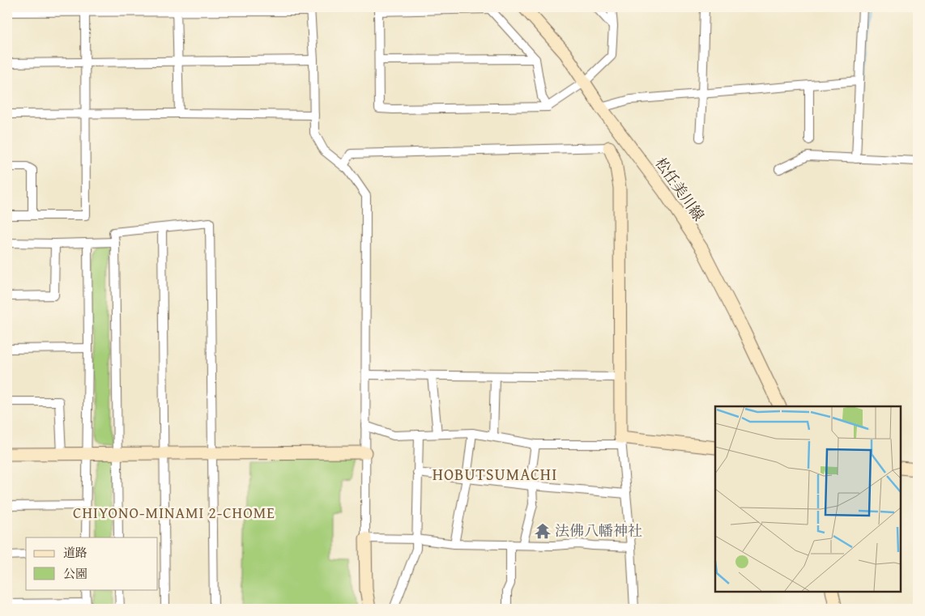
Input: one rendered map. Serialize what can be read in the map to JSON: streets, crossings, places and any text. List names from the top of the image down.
{
  "streets": {
    "street": ["松任美川線"]
  },
  "districts": ["HOBUTSUMACHI", "CHIYONO-MINAMI 2-CHOME"],
  "places": {
    "temple": ["法佛八幡神社"]
  },
  "legend": ["道路", "公園"]
}
